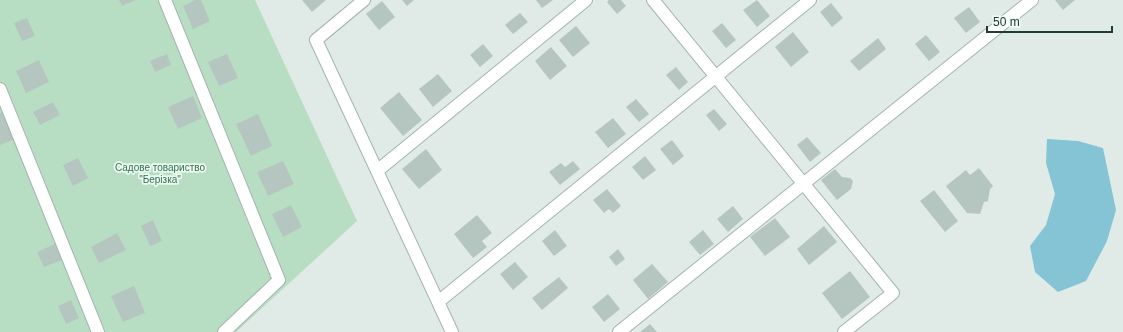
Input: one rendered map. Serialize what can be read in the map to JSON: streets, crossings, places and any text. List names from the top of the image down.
{
  "parks": ["Садове товариство \"Берізка\""],
  "scale_bar": "50 m"
}
